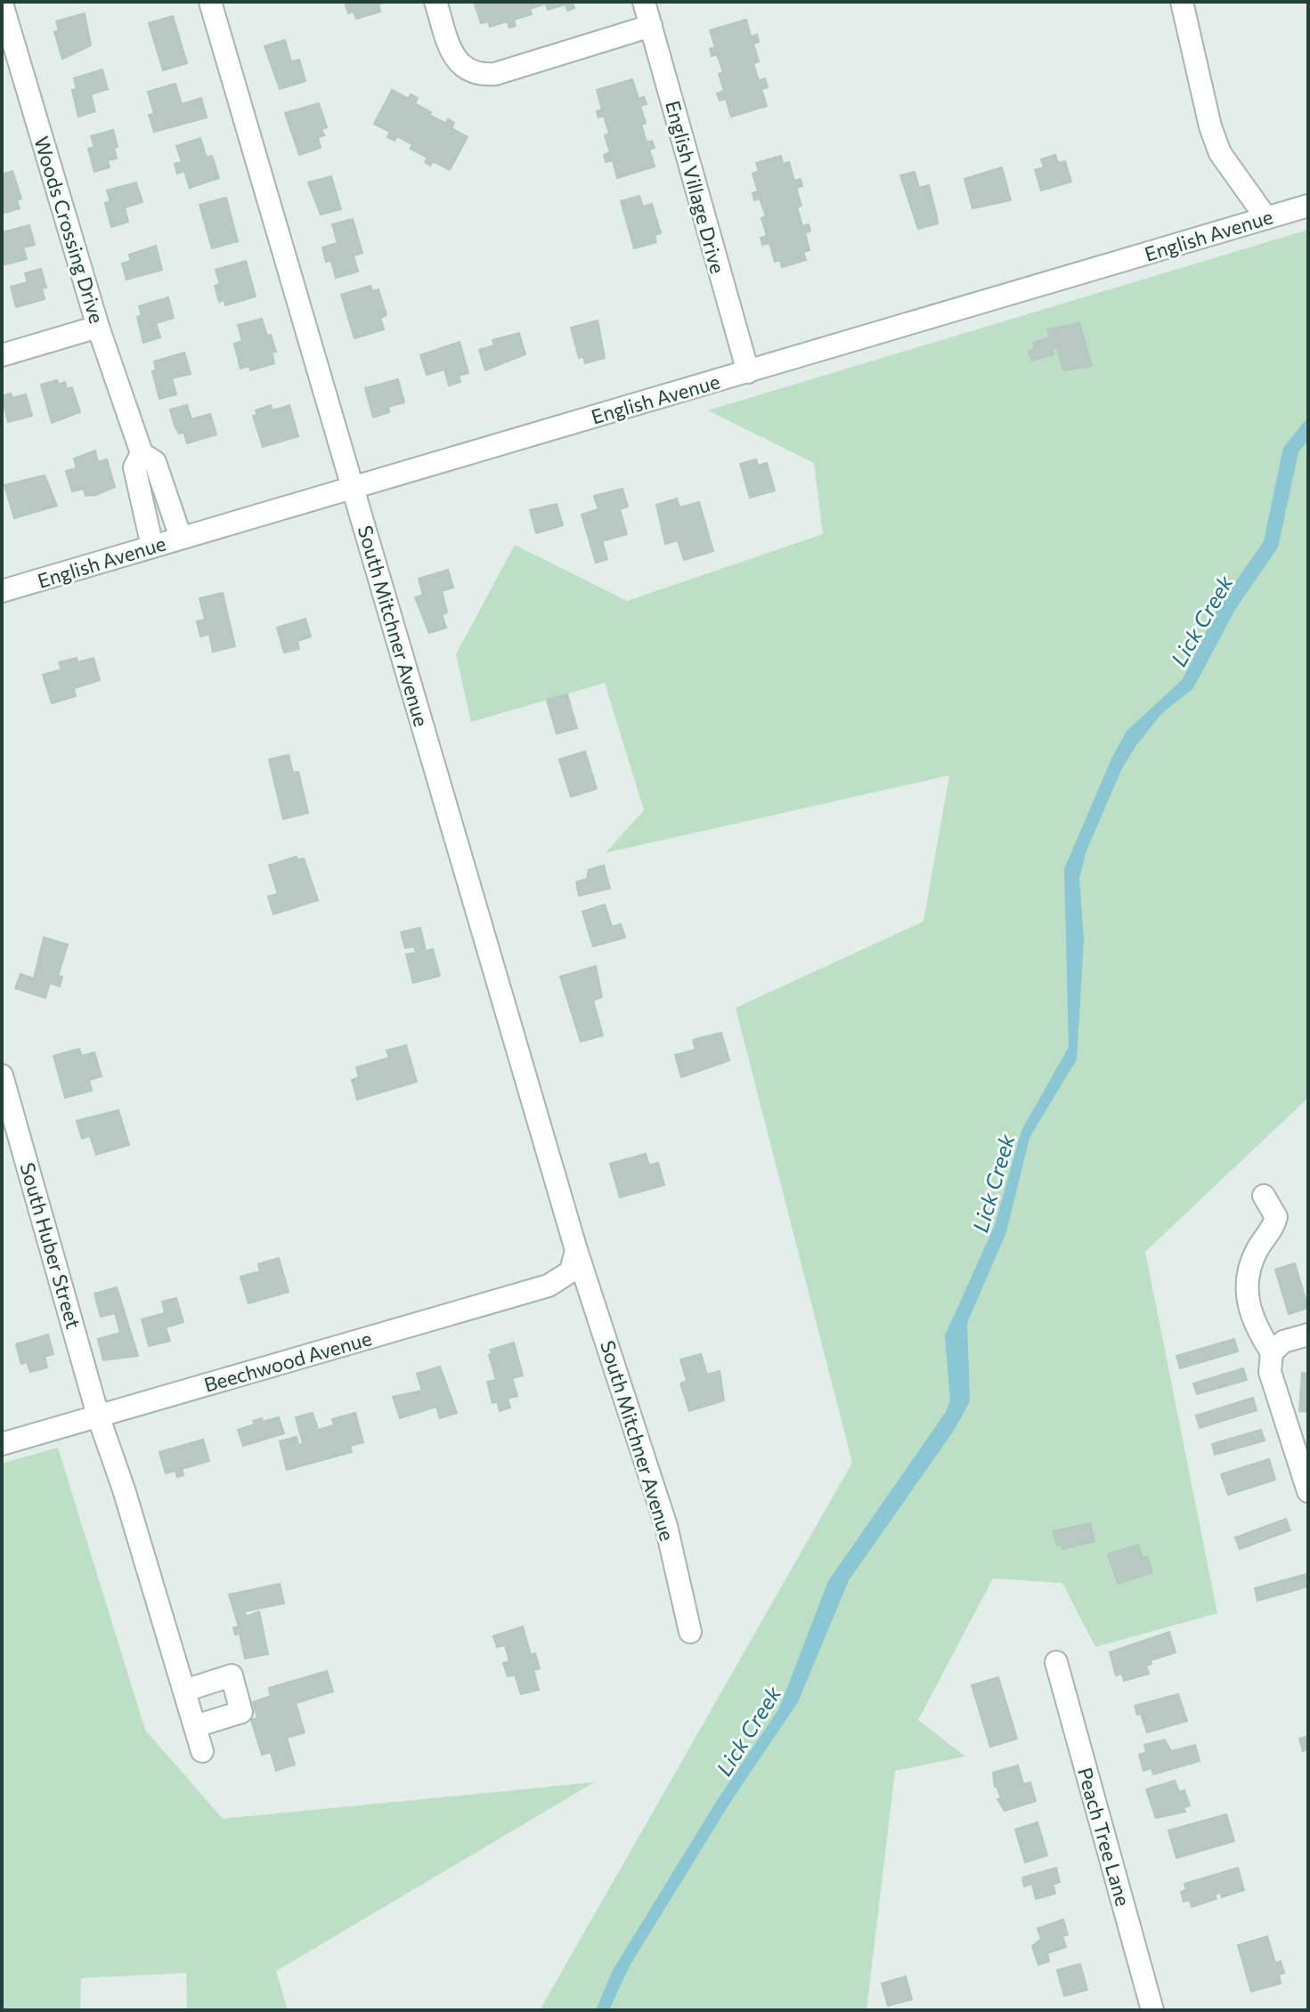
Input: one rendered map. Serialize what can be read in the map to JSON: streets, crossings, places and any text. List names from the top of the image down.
{
  "streets": {
    "street": [
      "English Village Drive",
      "Woods Crossing Drive",
      "English Avenue",
      "South Mitchner Avenue",
      "South Huber Street",
      "Beechwood Avenue",
      "Peach Tree Lane"
    ]
  },
  "crossings": [
    ["English Village Drive", "English Avenue"],
    ["Woods Crossing Drive", "English Avenue"],
    ["English Avenue", "South Mitchner Avenue"],
    ["South Mitchner Avenue", "Beechwood Avenue"],
    ["South Huber Street", "Beechwood Avenue"]
  ],
  "water": ["Lick Creek"]
}
